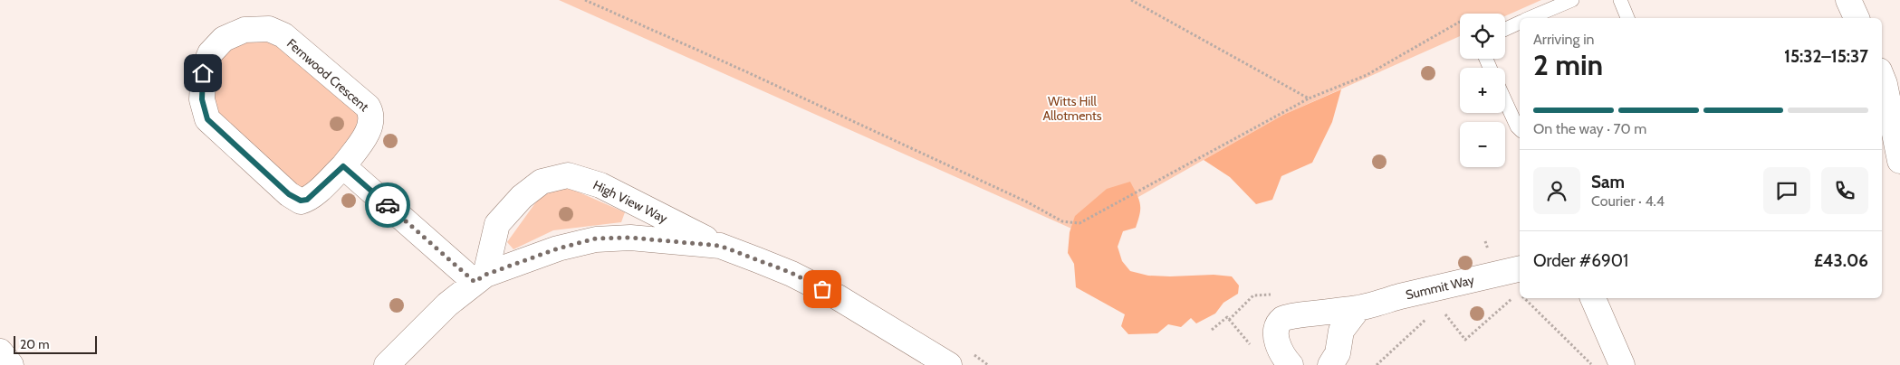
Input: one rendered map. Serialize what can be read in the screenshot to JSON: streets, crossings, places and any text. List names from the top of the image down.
{
  "streets": {
    "street": ["Fernwood Crescent", "High View Way", "Summit Way"]
  },
  "parks": ["Witts Hill Allotments"],
  "scale_bar": "20 m",
  "page": {
    "map_buttons": ["+", "−"],
    "heading": ["2 min", "Arriving in", "15:32–15:37"],
    "panel": [
      "Sam",
      "Courier · 4.4",
      "Order #6901",
      "£43.06"
    ],
    "bar": "On the way · 70 m",
    "scale": "20 m"
  }
}
